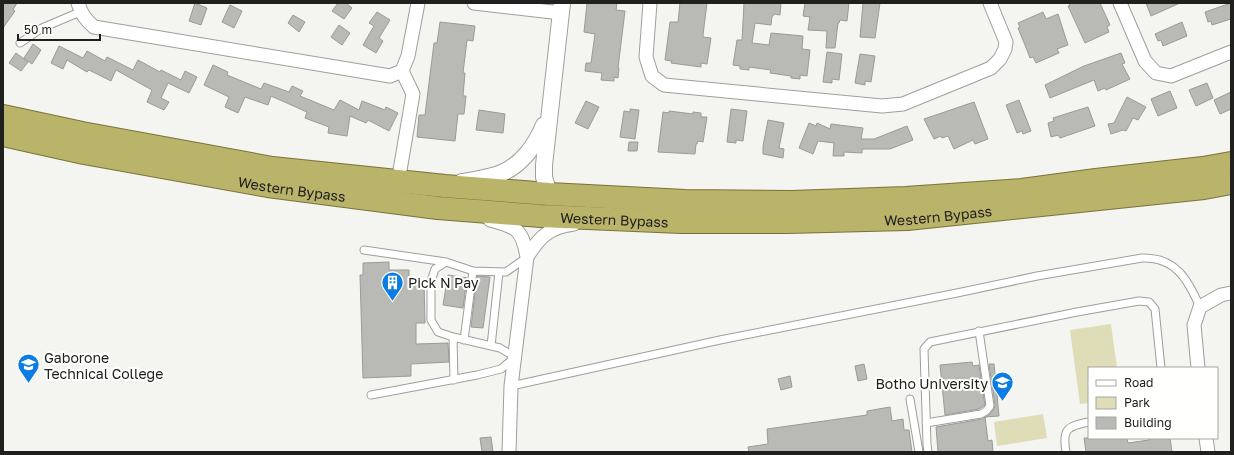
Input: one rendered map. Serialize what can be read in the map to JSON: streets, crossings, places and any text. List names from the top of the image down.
{
  "streets": {
    "highway": ["Western Bypass"]
  },
  "places": {
    "building": ["Pick N Pay"],
    "school or university": ["Gaborone Technical College", "Botho University"]
  },
  "legend": ["Road", "Park", "Building"],
  "scale_bar": "50 m"
}
